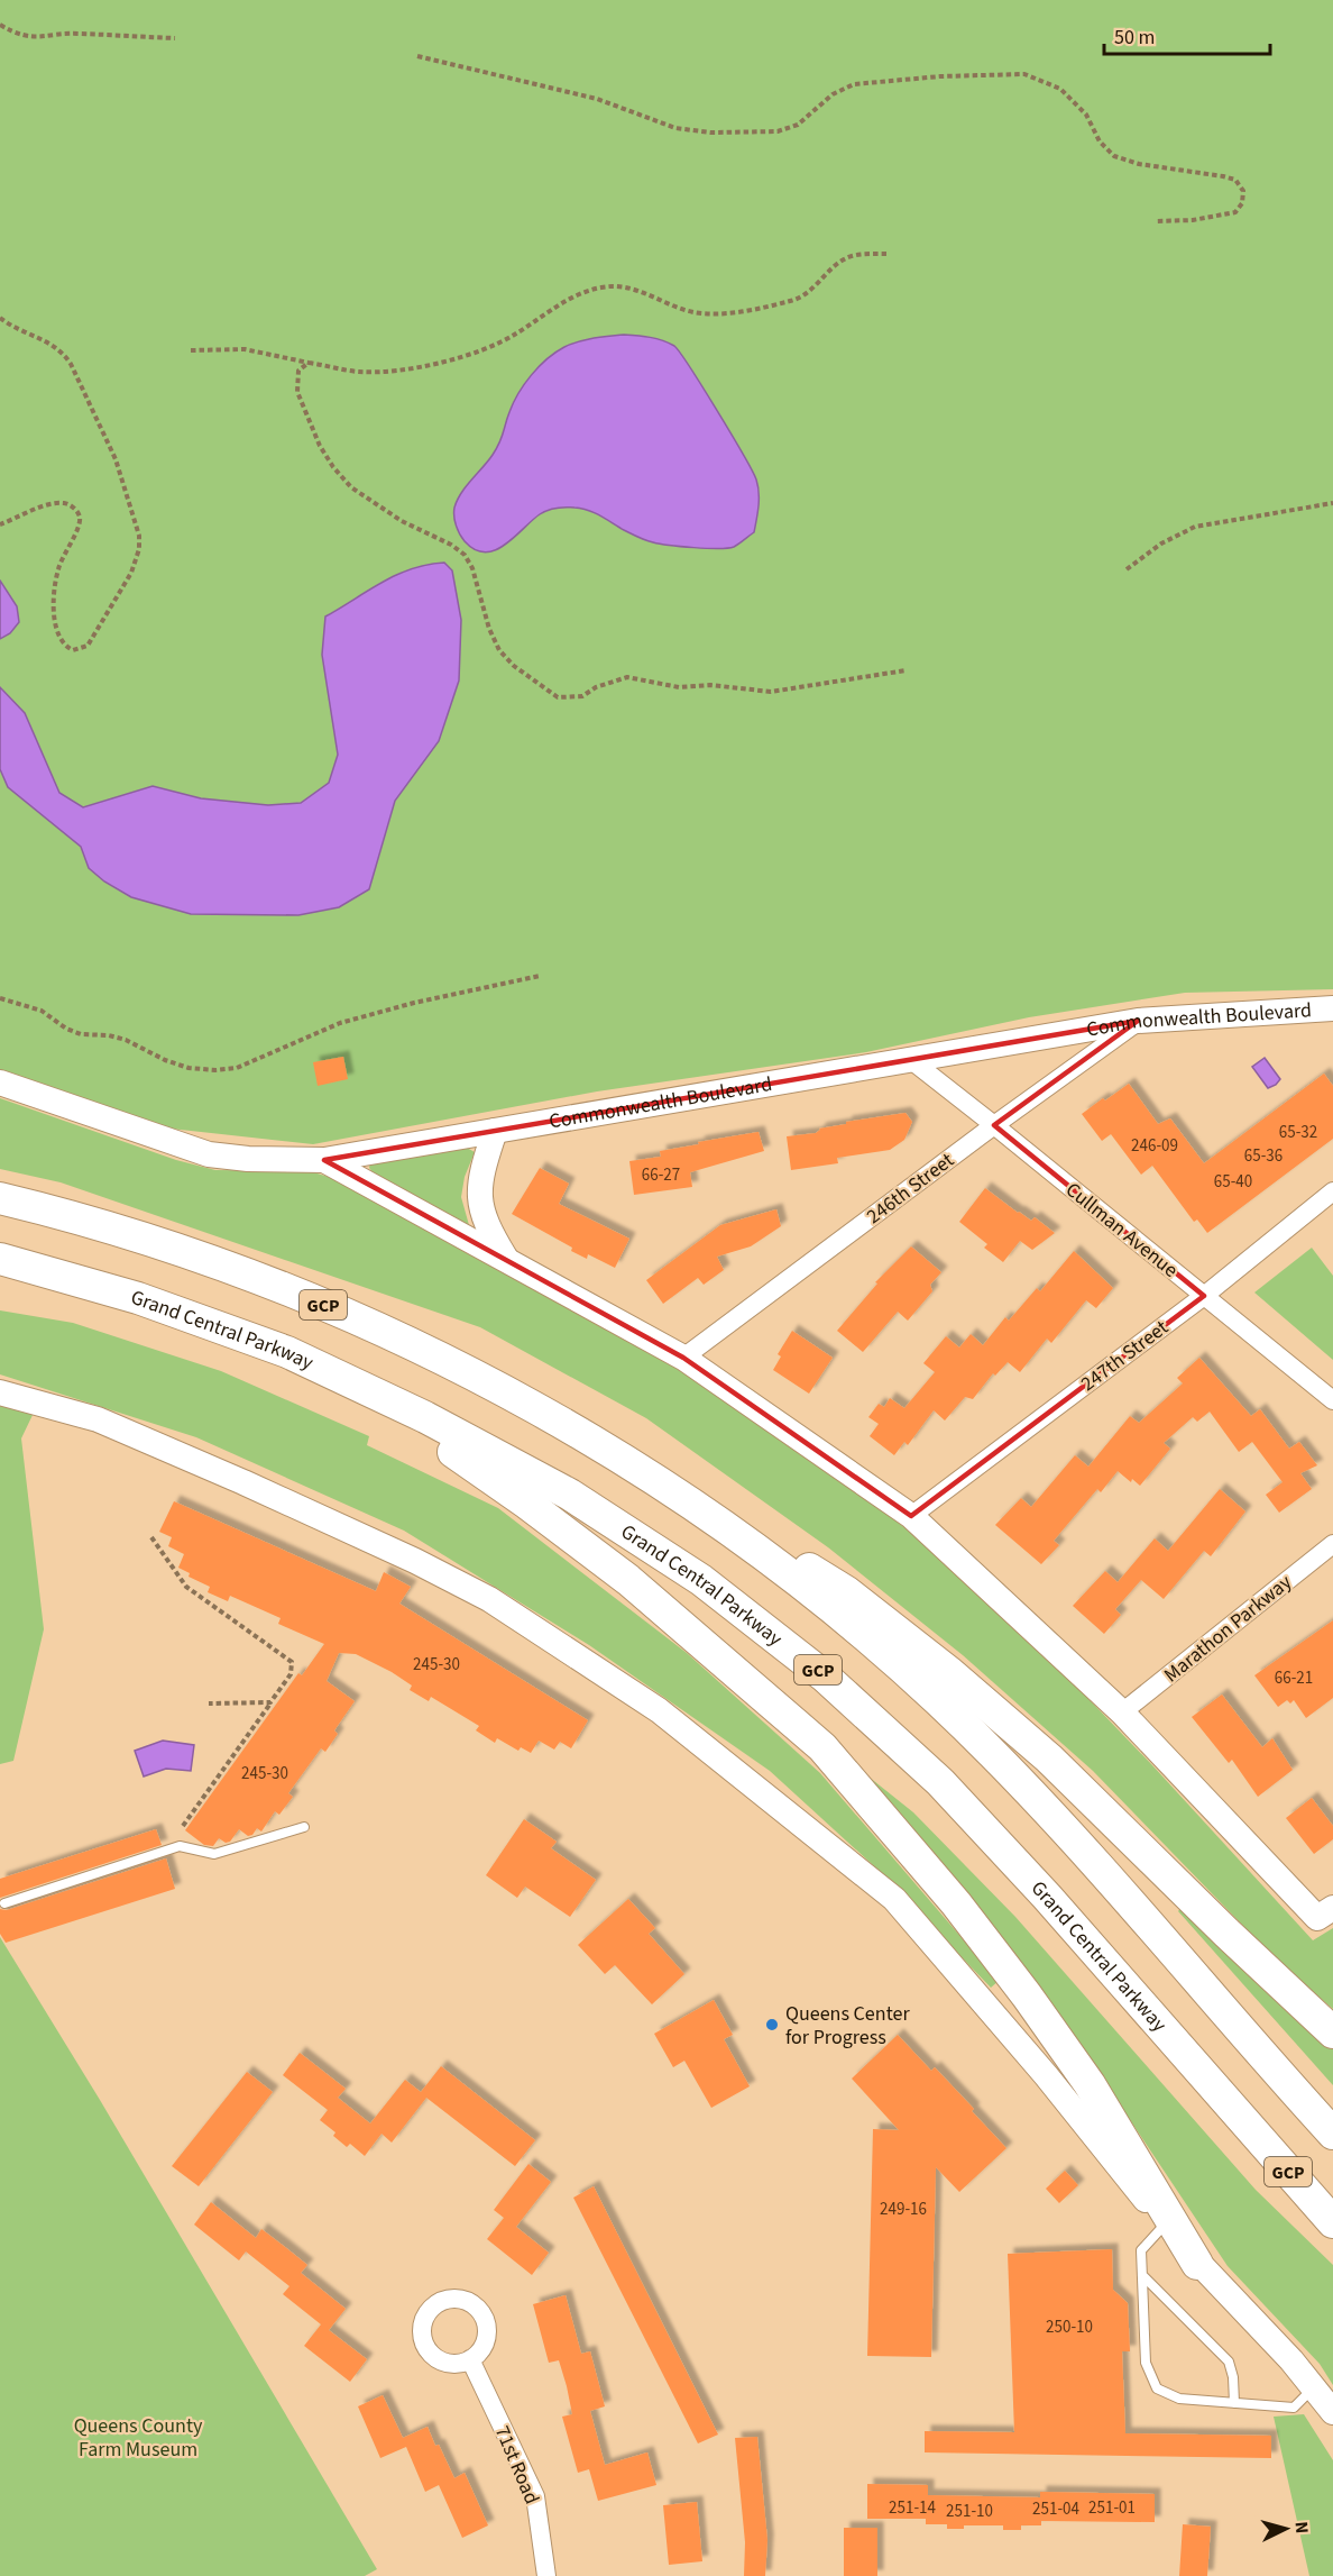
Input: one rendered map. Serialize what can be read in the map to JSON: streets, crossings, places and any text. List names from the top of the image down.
{
  "streets": {
    "highway": ["GCP", "Grand Central Parkway"],
    "street": [
      "Commonwealth Boulevard",
      "246th Street",
      "Cullman Avenue",
      "247th Street",
      "Marathon Parkway",
      "71st Road"
    ]
  },
  "crossings": [
    ["Commonwealth Boulevard", "246th Street"],
    ["Commonwealth Boulevard", "Cullman Avenue"],
    ["246th Street", "Cullman Avenue"],
    ["Cullman Avenue", "247th Street"]
  ],
  "parks": ["Queens County Farm Museum"],
  "places": ["Queens Center for Progress"],
  "house_numbers": [
    "65-32",
    "246-09",
    "65-36",
    "66-27",
    "65-40",
    "245-30",
    "66-21",
    "245-30",
    "249-16",
    "250-10",
    "251-14",
    "251-01",
    "251-04",
    "251-10"
  ],
  "scale_bar": "50 m",
  "north": "right"
}
